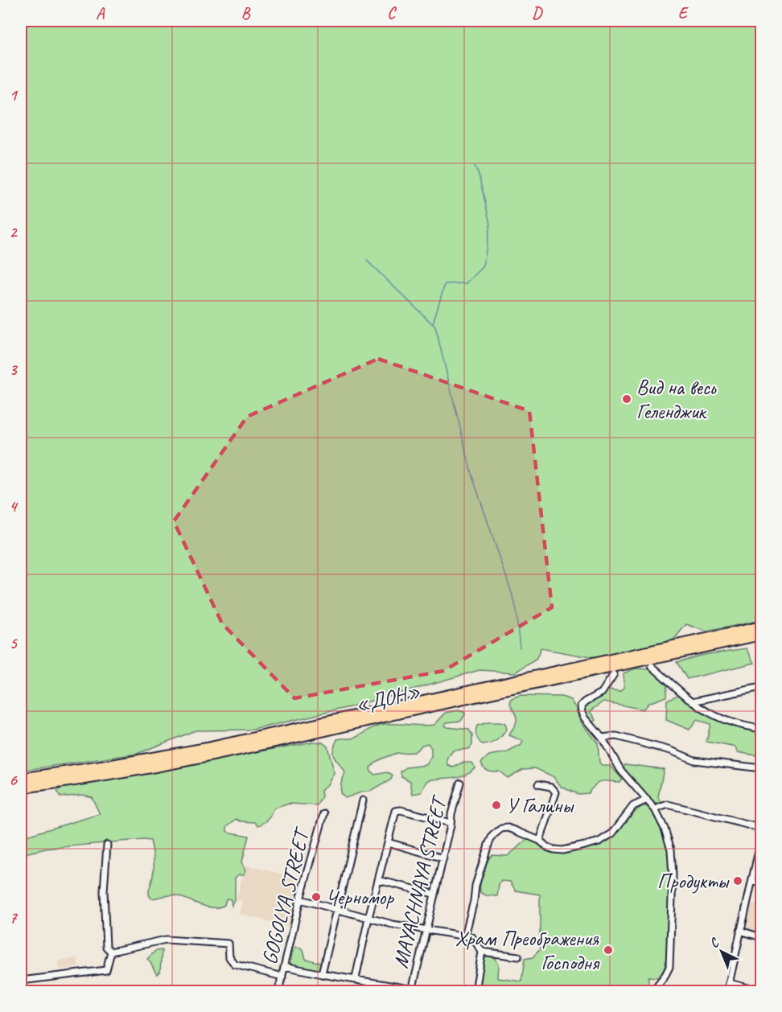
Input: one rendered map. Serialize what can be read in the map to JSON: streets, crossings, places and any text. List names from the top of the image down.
{
  "streets": {
    "highway": ["«ДОН»"],
    "street": ["MAYACHNAYA STREET", "GOGOLYA STREET"]
  },
  "places": [
    "Вид на весь Геленджик",
    "У Галины",
    "Продукты",
    "Черномор",
    "Храм Преображения Господня"
  ],
  "north": "top left",
  "grid": {
    "columns": [
      "A",
      "B",
      "C",
      "D",
      "E"
    ],
    "rows": [
      "1",
      "2",
      "3",
      "4",
      "5",
      "6",
      "7"
    ]
  }
}
